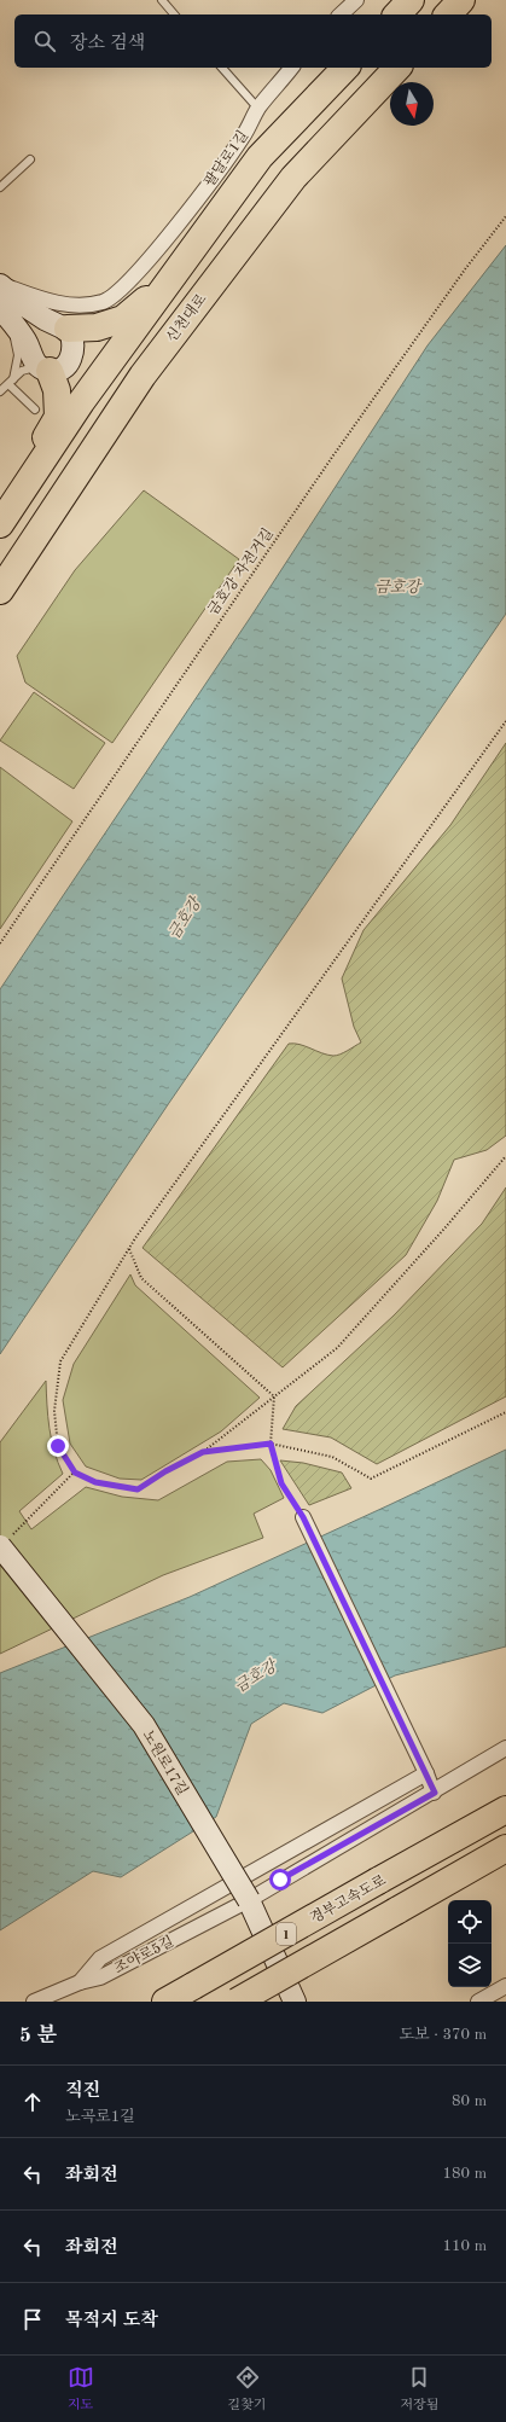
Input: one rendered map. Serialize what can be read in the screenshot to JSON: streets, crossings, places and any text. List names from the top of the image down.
{
  "streets": {
    "highway": ["신천대로", "경부고속도로", "1"],
    "main road": ["노원로17길"],
    "street": ["팔달로1길", "조야로5길"],
    "path": ["금호강 자전거길"]
  },
  "crossings": [
    ["노원로17길", "조야로5길"]
  ],
  "water": ["금호강"],
  "north": "bottom",
  "page": {
    "search": "장소 검색",
    "heading": ["5 분", "도보 · 370 m"],
    "list": [
      ["직진", "노곡로1길", "80 m"],
      ["좌회전", "180 m"],
      ["좌회전", "110 m"],
      "목적지 도착"
    ],
    "nav": ["지도", "길찾기", "저장됨"]
  }
}
